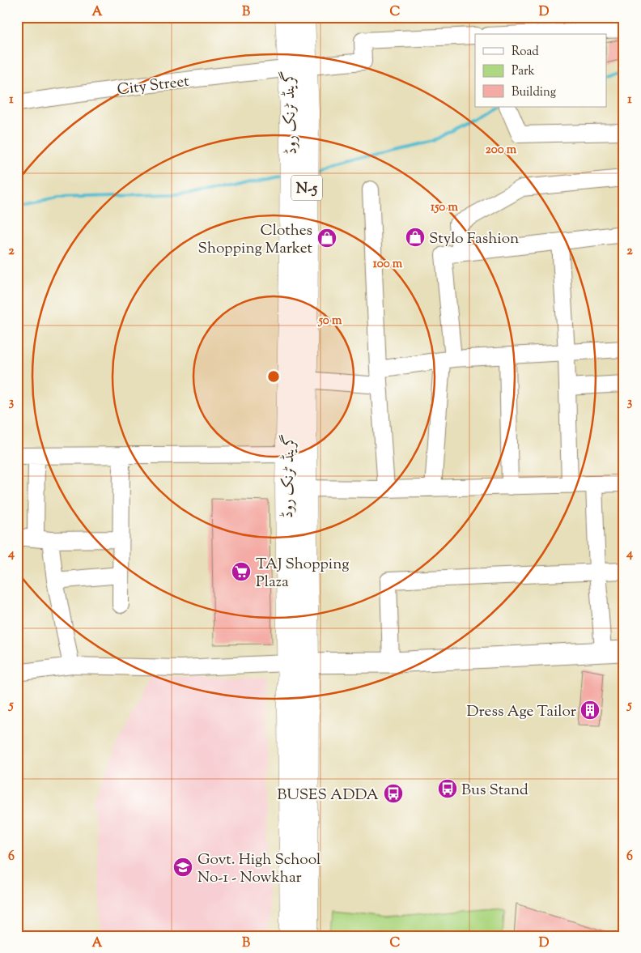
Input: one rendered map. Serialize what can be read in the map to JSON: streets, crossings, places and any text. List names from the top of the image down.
{
  "streets": {
    "highway": ["گرینڈ ٹرنک روڈ", "N-5"],
    "street": ["City Street"]
  },
  "crossings": [
    ["City Street", "گرینڈ ٹرنک روڈ"]
  ],
  "places": {
    "shop": ["Stylo Fashion", "Clothes Shopping Market"],
    "supermarket": ["TAJ Shopping Plaza"],
    "building": ["Dress Age Tailor"],
    "bus stop": ["Bus Stand", "BUSES ADDA"],
    "school or university": ["Govt. High School No-1 - Nowkhar"]
  },
  "legend": ["Road", "Park", "Building"],
  "grid": {
    "columns": [
      "A",
      "B",
      "C",
      "D"
    ],
    "rows": [
      "1",
      "2",
      "3",
      "4",
      "5",
      "6"
    ]
  },
  "rings": [
    "200 m",
    "150 m",
    "100 m",
    "50 m"
  ]
}
